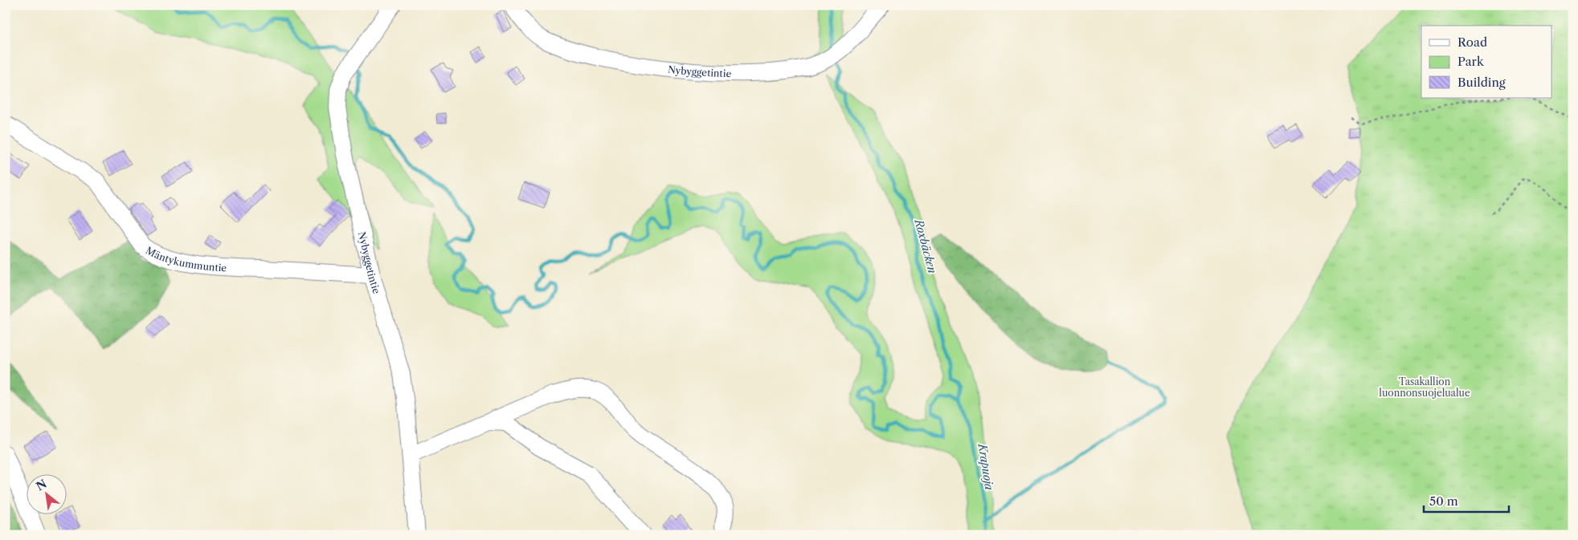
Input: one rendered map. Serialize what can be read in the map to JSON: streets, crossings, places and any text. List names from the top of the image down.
{
  "streets": {
    "street": ["Nybyggetintie", "Mäntykummuntie"]
  },
  "crossings": [
    ["Nybyggetintie", "Mäntykummuntie"]
  ],
  "water": ["Roxbäcken", "Krapuoja"],
  "parks": ["Tasakallion luonnonsuojelualue"],
  "legend": ["Road", "Park", "Building"],
  "scale_bar": "50 m",
  "north": "top left"
}
